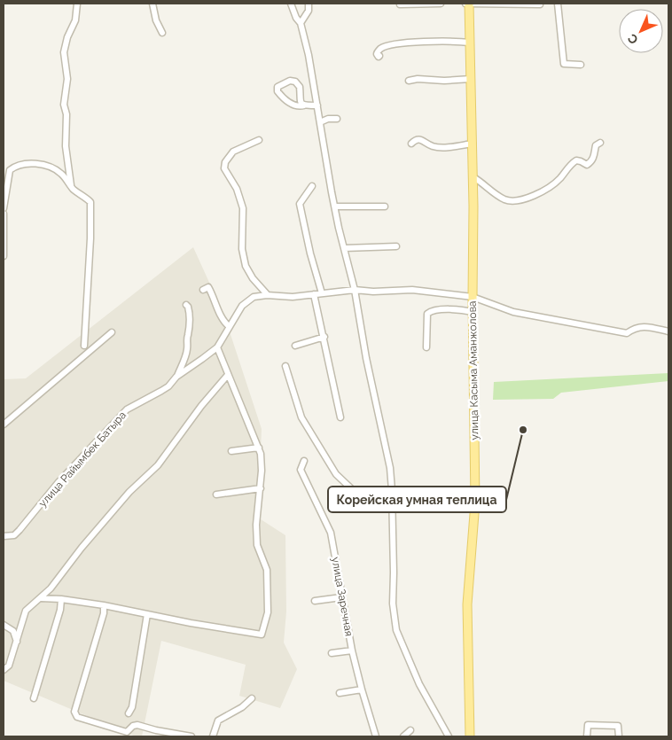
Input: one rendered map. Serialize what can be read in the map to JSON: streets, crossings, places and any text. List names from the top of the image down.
{
  "streets": {
    "main road": ["улица Касыма Аманжолова"],
    "street": ["улица Райымбек Батыра", "улица Заречная"]
  },
  "crossings": [
    ["улица Касыма Аманжолова", "улица Райымбек Батыра"]
  ],
  "places": ["Корейская умная теплица"],
  "north": "bottom left"
}
